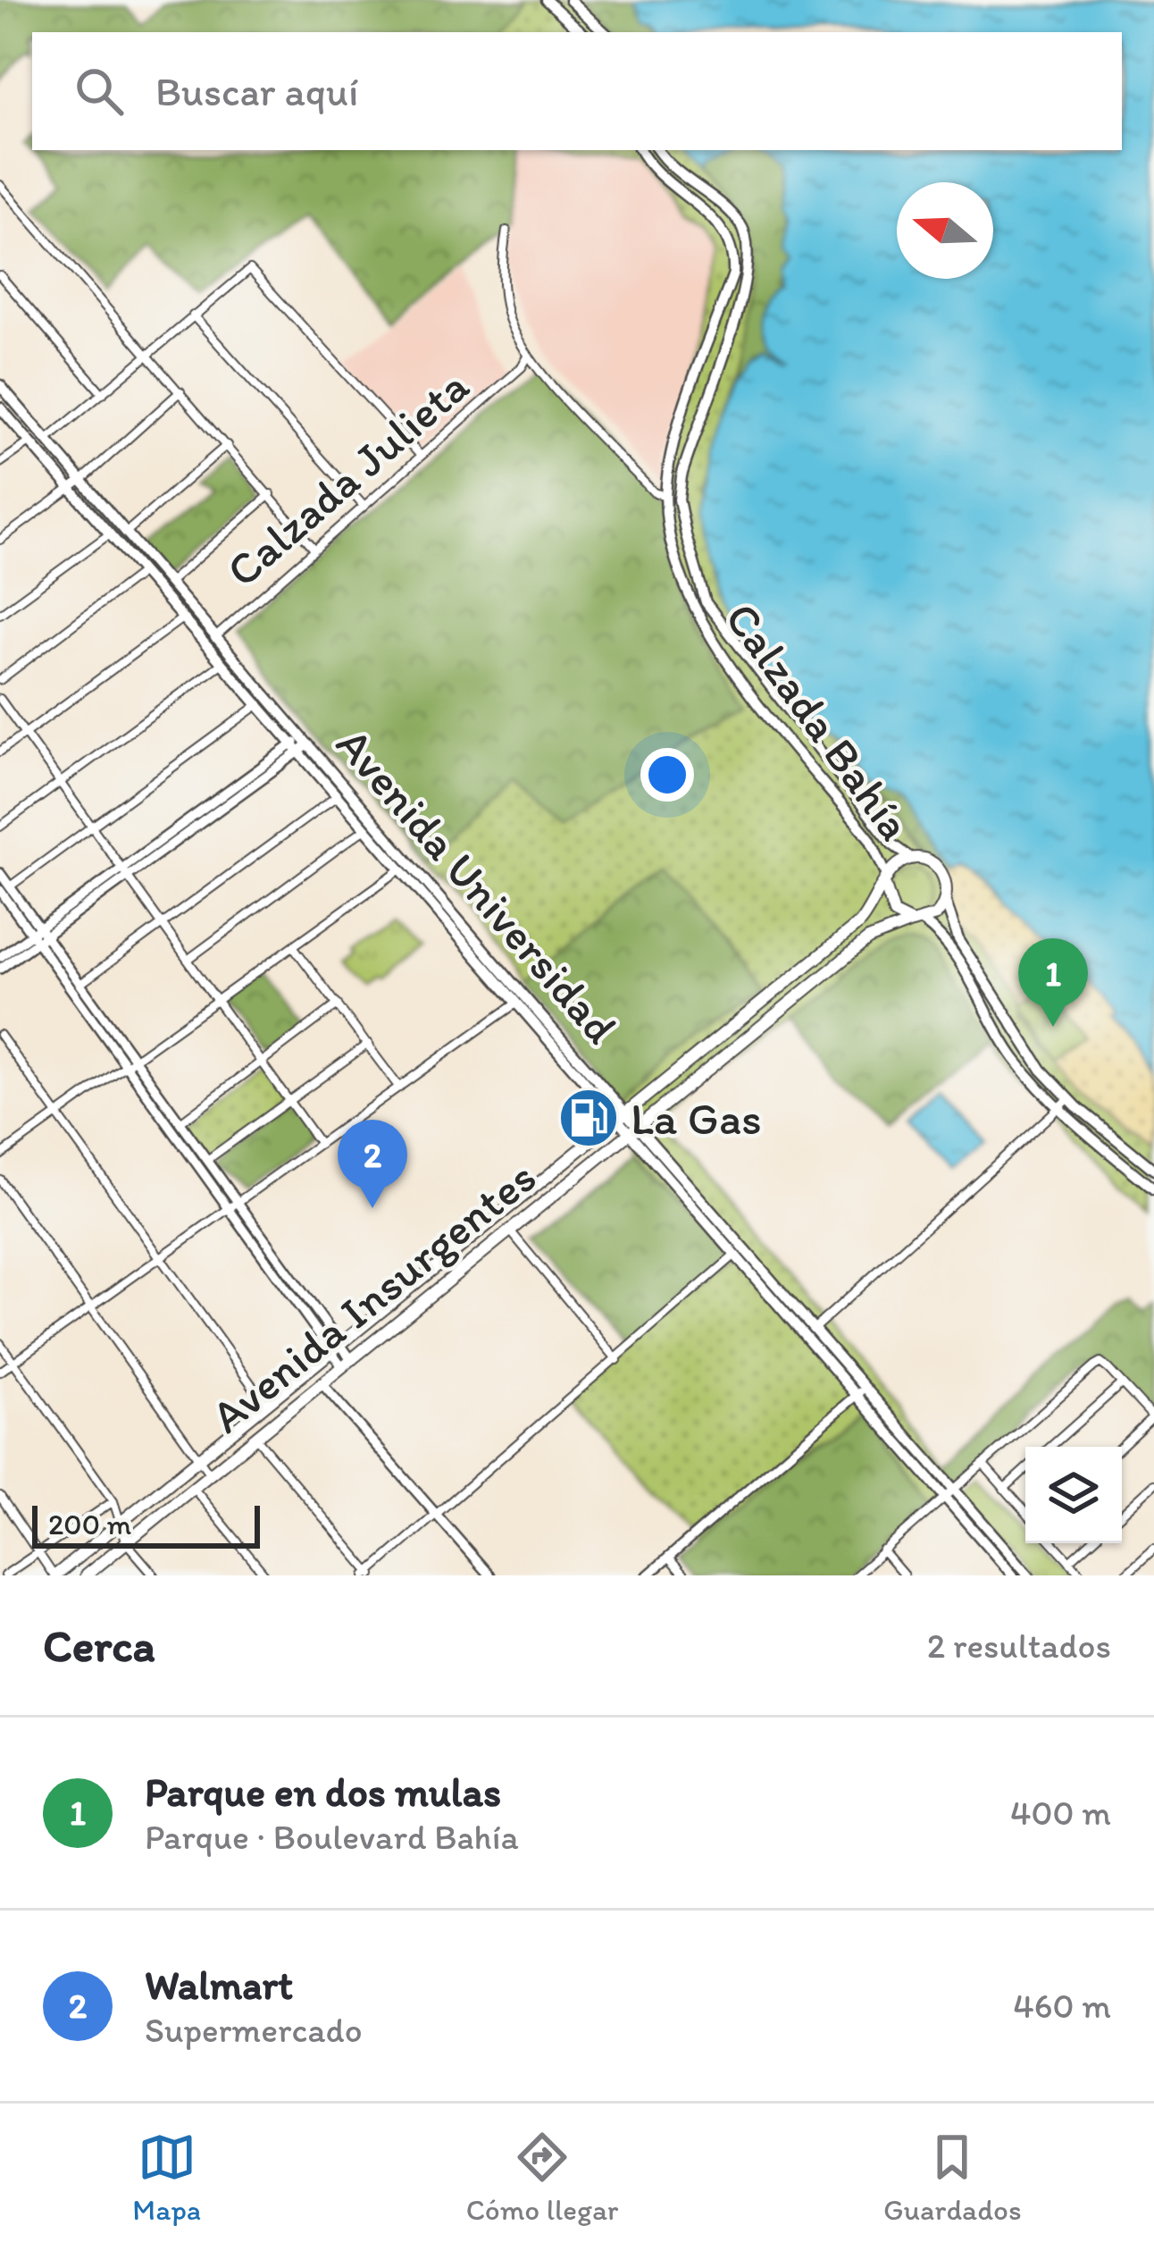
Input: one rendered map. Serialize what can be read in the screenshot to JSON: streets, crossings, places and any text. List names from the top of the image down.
{
  "streets": {
    "main road": ["Calzada Bahía", "Avenida Universidad", "Avenida Insurgentes"],
    "street": ["Calzada Julieta"]
  },
  "crossings": [
    ["Calzada Julieta", "Avenida Universidad"],
    ["Calzada Bahía", "Avenida Insurgentes"],
    ["Avenida Universidad", "Avenida Insurgentes"]
  ],
  "places": {
    "fuel station": ["La Gas"]
  },
  "scale_bar": "200 m",
  "north": "left",
  "page": {
    "search": "Buscar aquí",
    "pins": ["1", "2"],
    "scale": "200 m",
    "heading": ["Cerca", "2 resultados"],
    "list": [
      {
        "mark": "1",
        "name": "Parque en dos mulas",
        "note": "Parque · Boulevard Bahía",
        "value": "400 m"
      },
      {
        "mark": "2",
        "name": "Walmart",
        "note": "Supermercado",
        "value": "460 m"
      }
    ],
    "nav": ["Mapa", "Cómo llegar", "Guardados"]
  }
}
